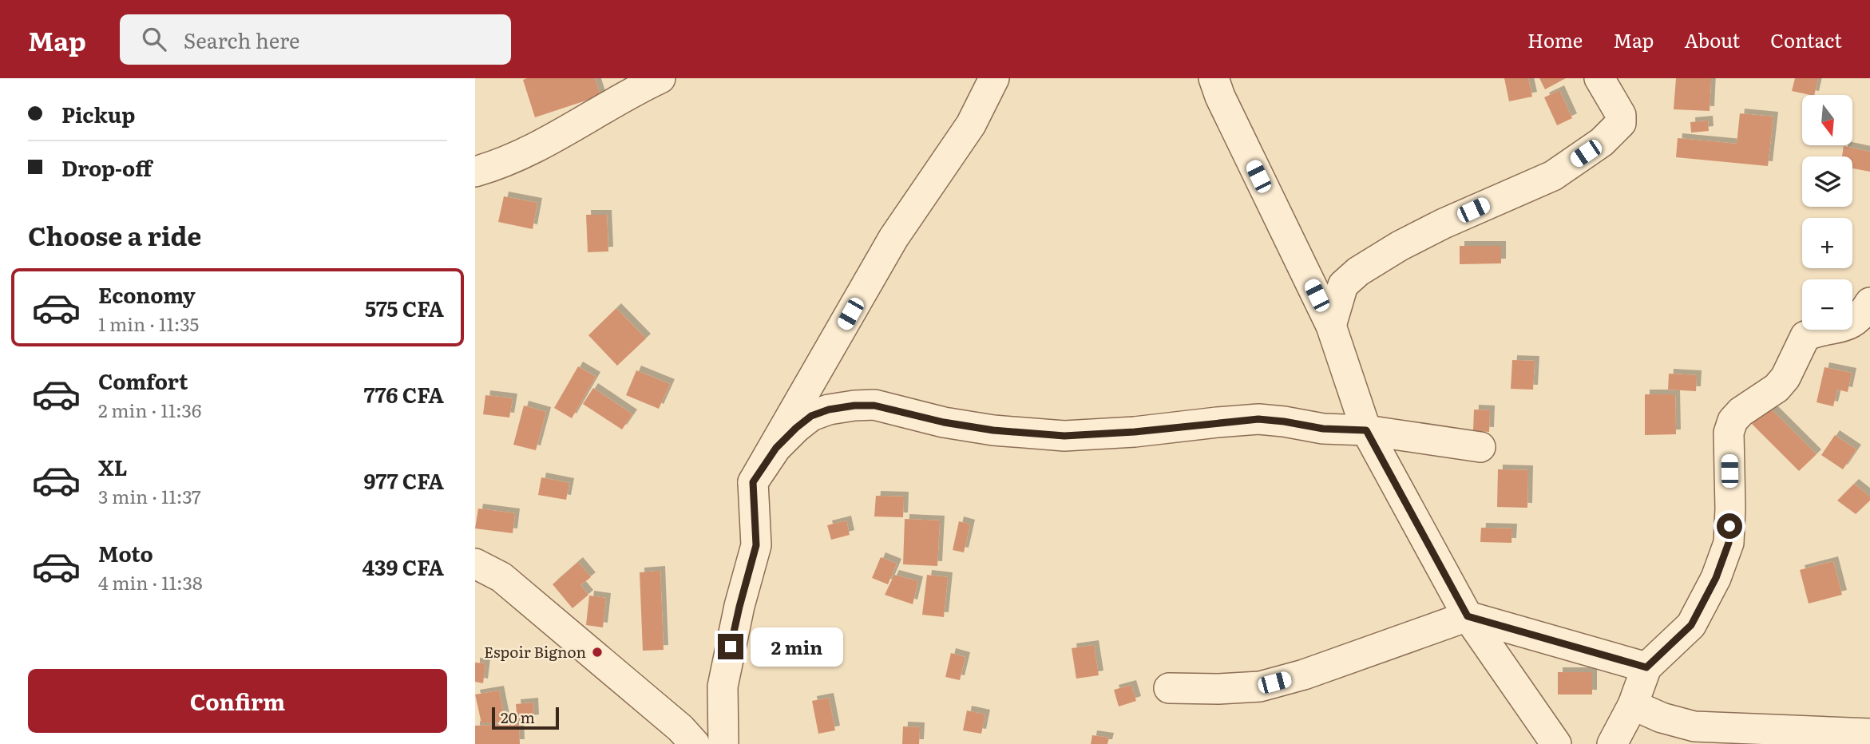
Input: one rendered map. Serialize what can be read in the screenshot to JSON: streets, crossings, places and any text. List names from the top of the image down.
{
  "places": ["Espoir Bignon"],
  "scale_bar": "20 m",
  "north": "bottom",
  "page": {
    "header": "Map",
    "search": "Search here",
    "nav": [
      "Home",
      "Map",
      "About",
      "Contact"
    ],
    "banner": ["Pickup", "Drop-off"],
    "map_buttons": ["+", "−"],
    "heading": "Choose a ride",
    "list": [
      {
        "name": "Economy",
        "note": "1 min · 11:35",
        "value": "575 CFA"
      },
      {
        "name": "Comfort",
        "note": "2 min · 11:36",
        "value": "776 CFA"
      },
      {
        "name": "XL",
        "note": "3 min · 11:37",
        "value": "977 CFA"
      },
      {
        "name": "Moto",
        "note": "4 min · 11:38",
        "value": "439 CFA"
      }
    ],
    "bubble": "2 min",
    "buttons": "Confirm",
    "scale": "20 m"
  }
}
